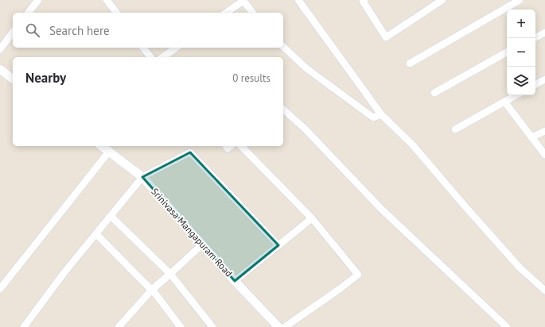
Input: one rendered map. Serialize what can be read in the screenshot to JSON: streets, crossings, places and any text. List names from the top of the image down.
{
  "streets": {
    "street": ["Srinivasa Mangapuram Road"]
  },
  "page": {
    "map_buttons": ["+", "−"],
    "search": "Search here",
    "heading": ["Nearby", "0 results"]
  }
}
